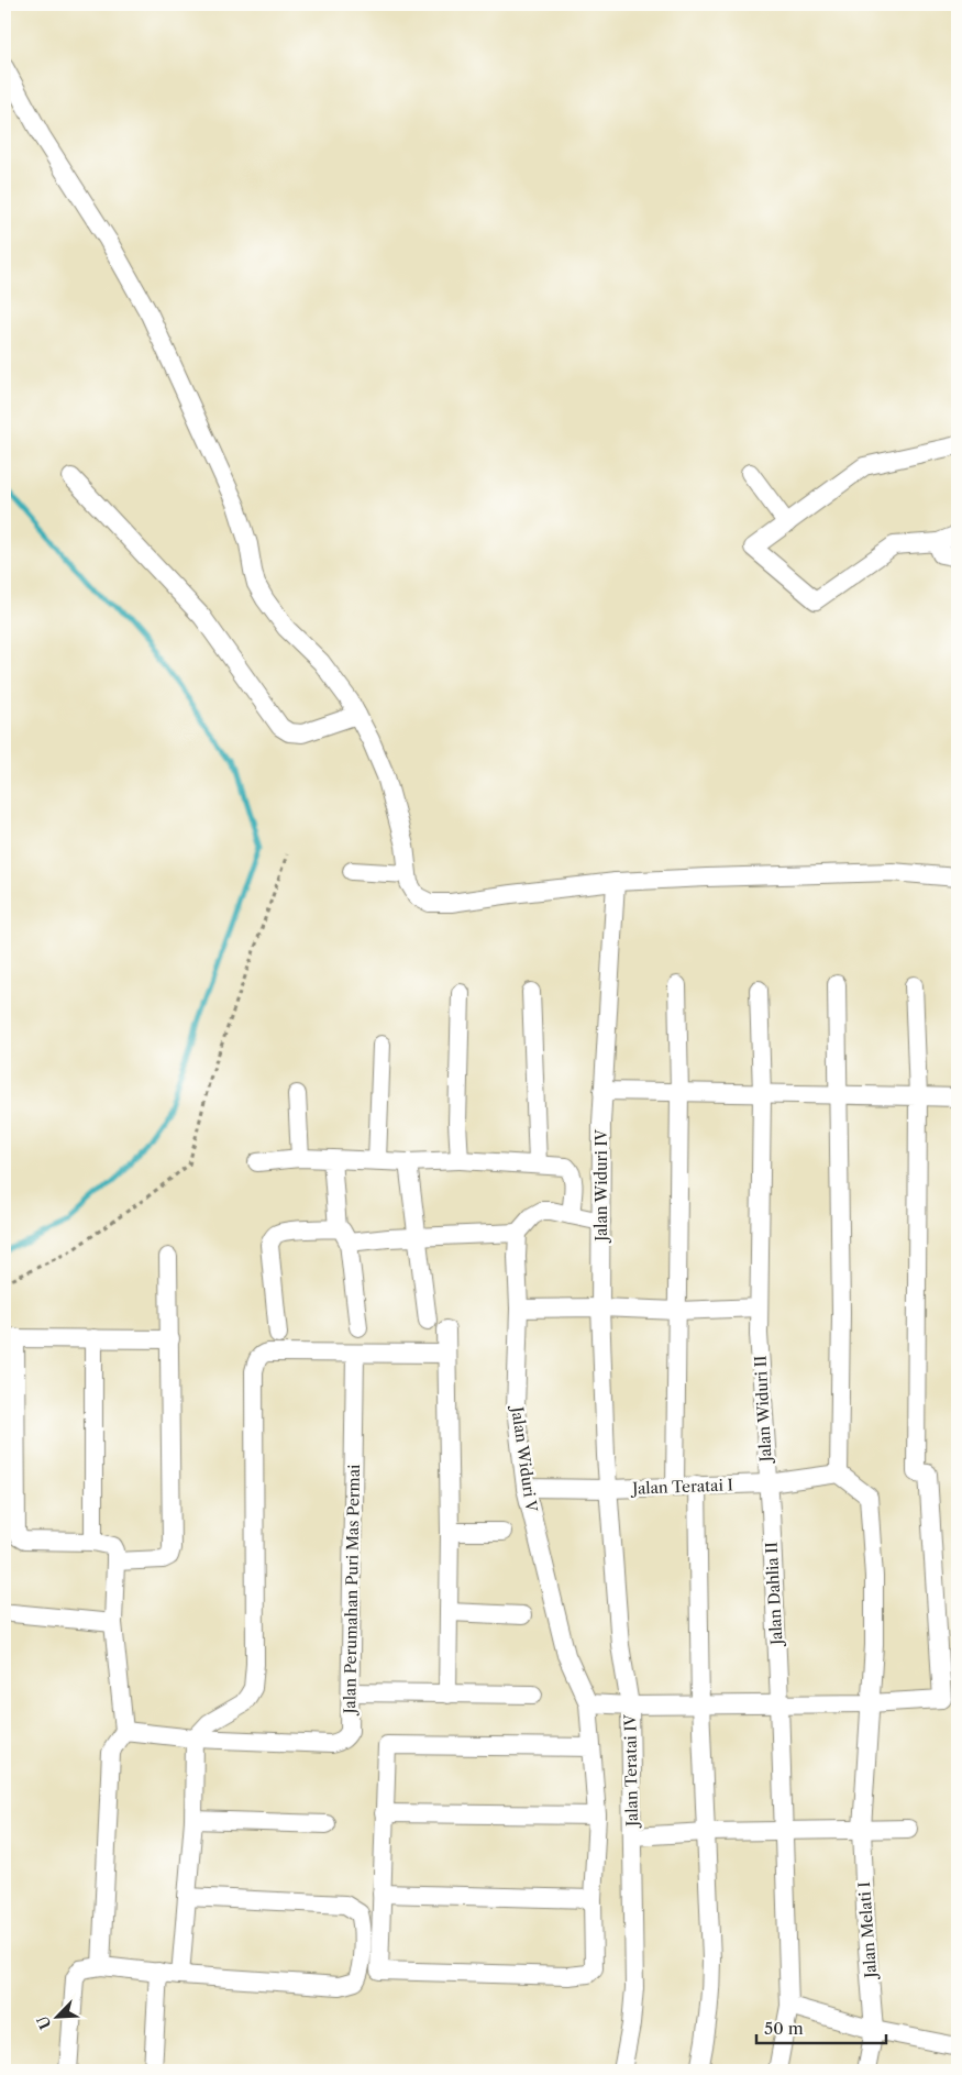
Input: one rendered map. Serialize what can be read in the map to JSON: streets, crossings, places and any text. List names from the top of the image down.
{
  "streets": {
    "street": [
      "Jalan Widuri IV",
      "Jalan Widuri II",
      "Jalan Widuri V",
      "Jalan Teratai I",
      "Jalan Perumahan Puri Mas Permai",
      "Jalan Dahlia II",
      "Jalan Teratai IV",
      "Jalan Melati I"
    ]
  },
  "crossings": [
    ["Jalan Widuri IV", "Jalan Teratai I"],
    ["Jalan Widuri IV", "Jalan Teratai IV"],
    ["Jalan Widuri II", "Jalan Teratai I"],
    ["Jalan Widuri II", "Jalan Dahlia II"],
    ["Jalan Widuri V", "Jalan Teratai I"],
    ["Jalan Teratai I", "Jalan Dahlia II"],
    ["Jalan Teratai I", "Jalan Teratai IV"]
  ],
  "scale_bar": "50 m",
  "north": "bottom left"
}
